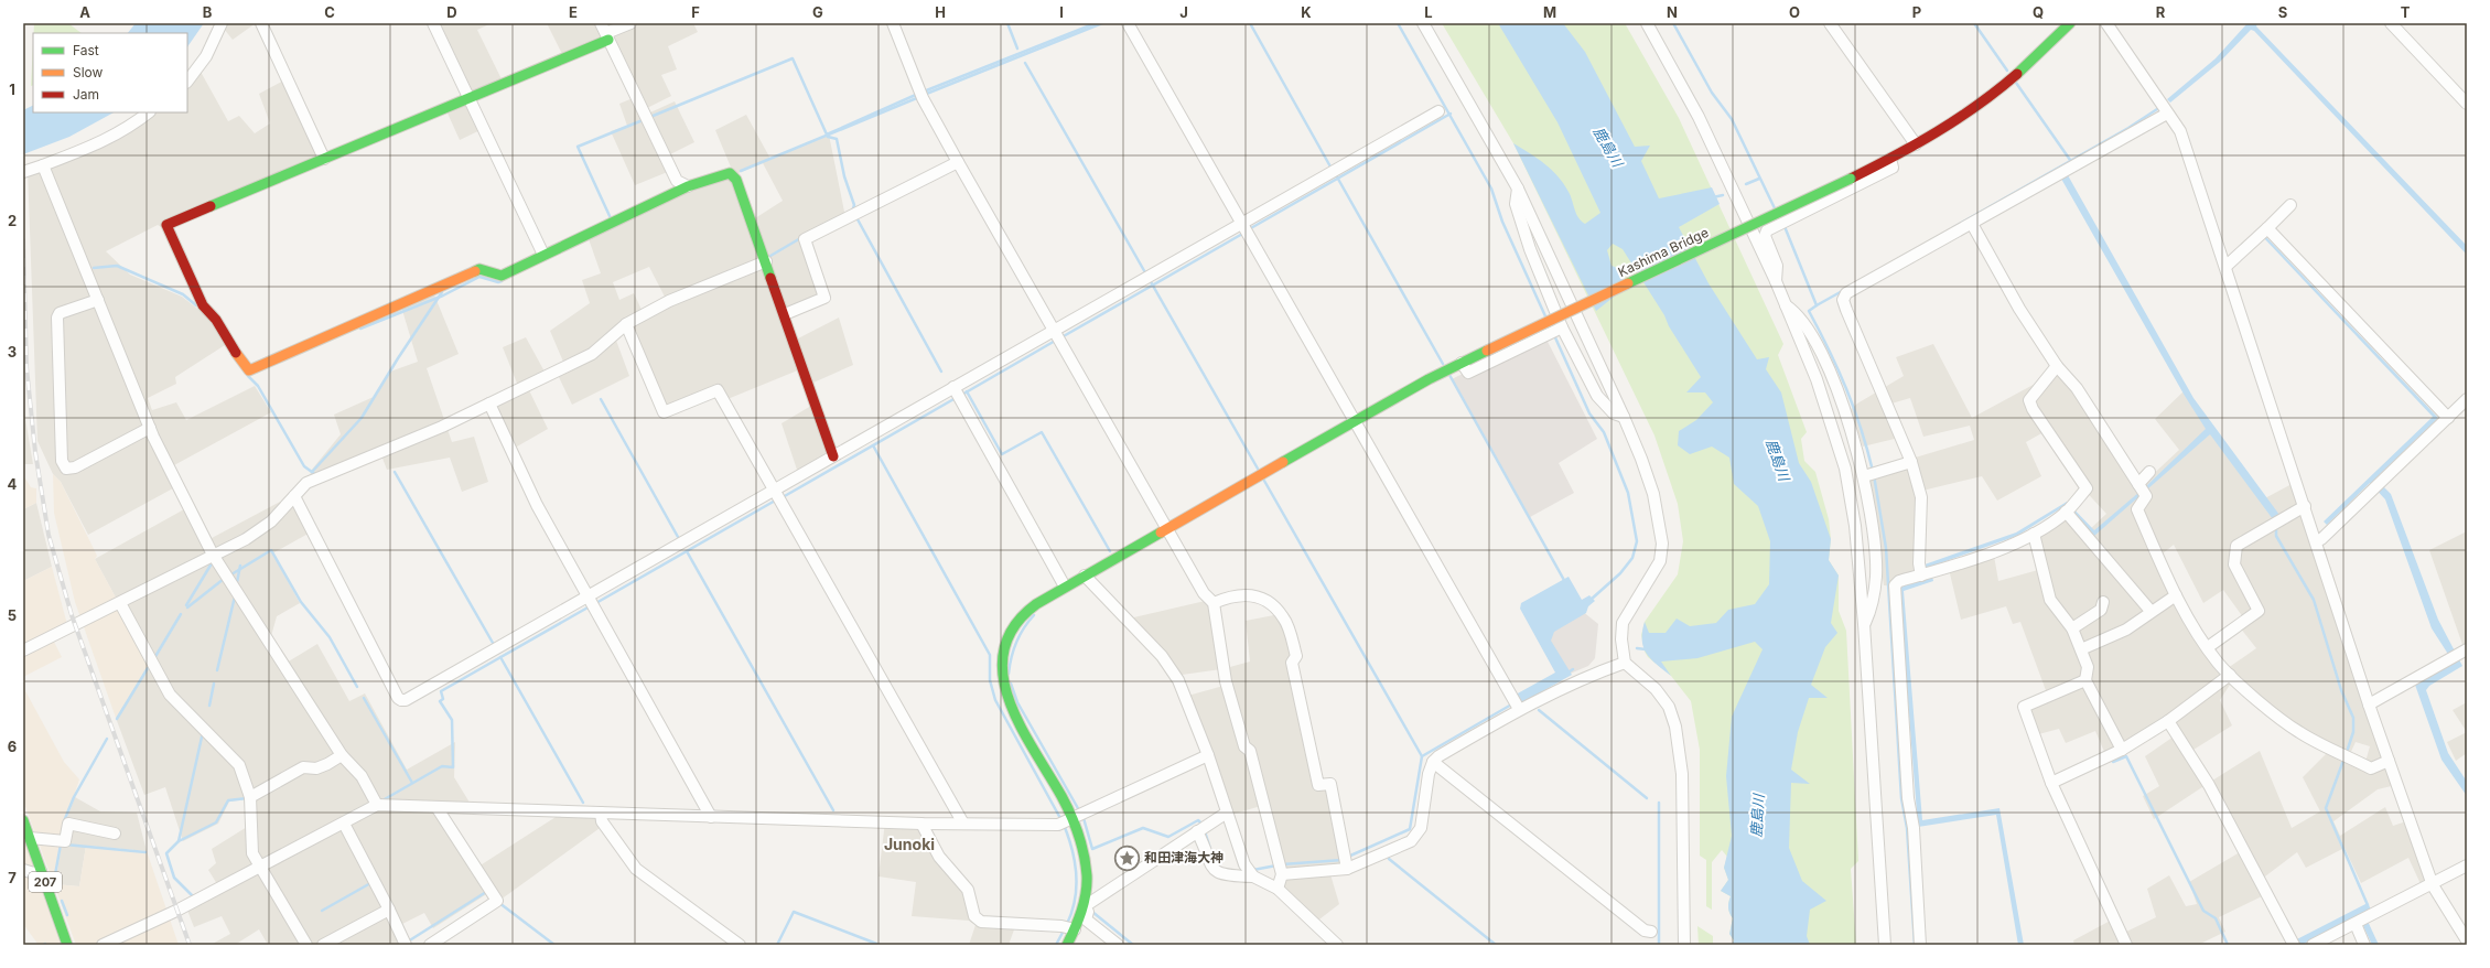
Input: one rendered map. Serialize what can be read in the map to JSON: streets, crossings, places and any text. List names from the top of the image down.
{
  "streets": {
    "main road": ["Kashima Bridge", "207"]
  },
  "districts": ["Junoki"],
  "water": ["鹿島川"],
  "places": {
    "place": ["和田津海大神"]
  },
  "legend": ["Fast", "Slow", "Jam"],
  "grid": {
    "columns": [
      "A",
      "B",
      "C",
      "D",
      "E",
      "F",
      "G",
      "H",
      "I",
      "J",
      "K",
      "L",
      "M",
      "N",
      "O",
      "P",
      "Q",
      "R",
      "S",
      "T"
    ],
    "rows": [
      "1",
      "2",
      "3",
      "4",
      "5",
      "6",
      "7"
    ]
  }
}
